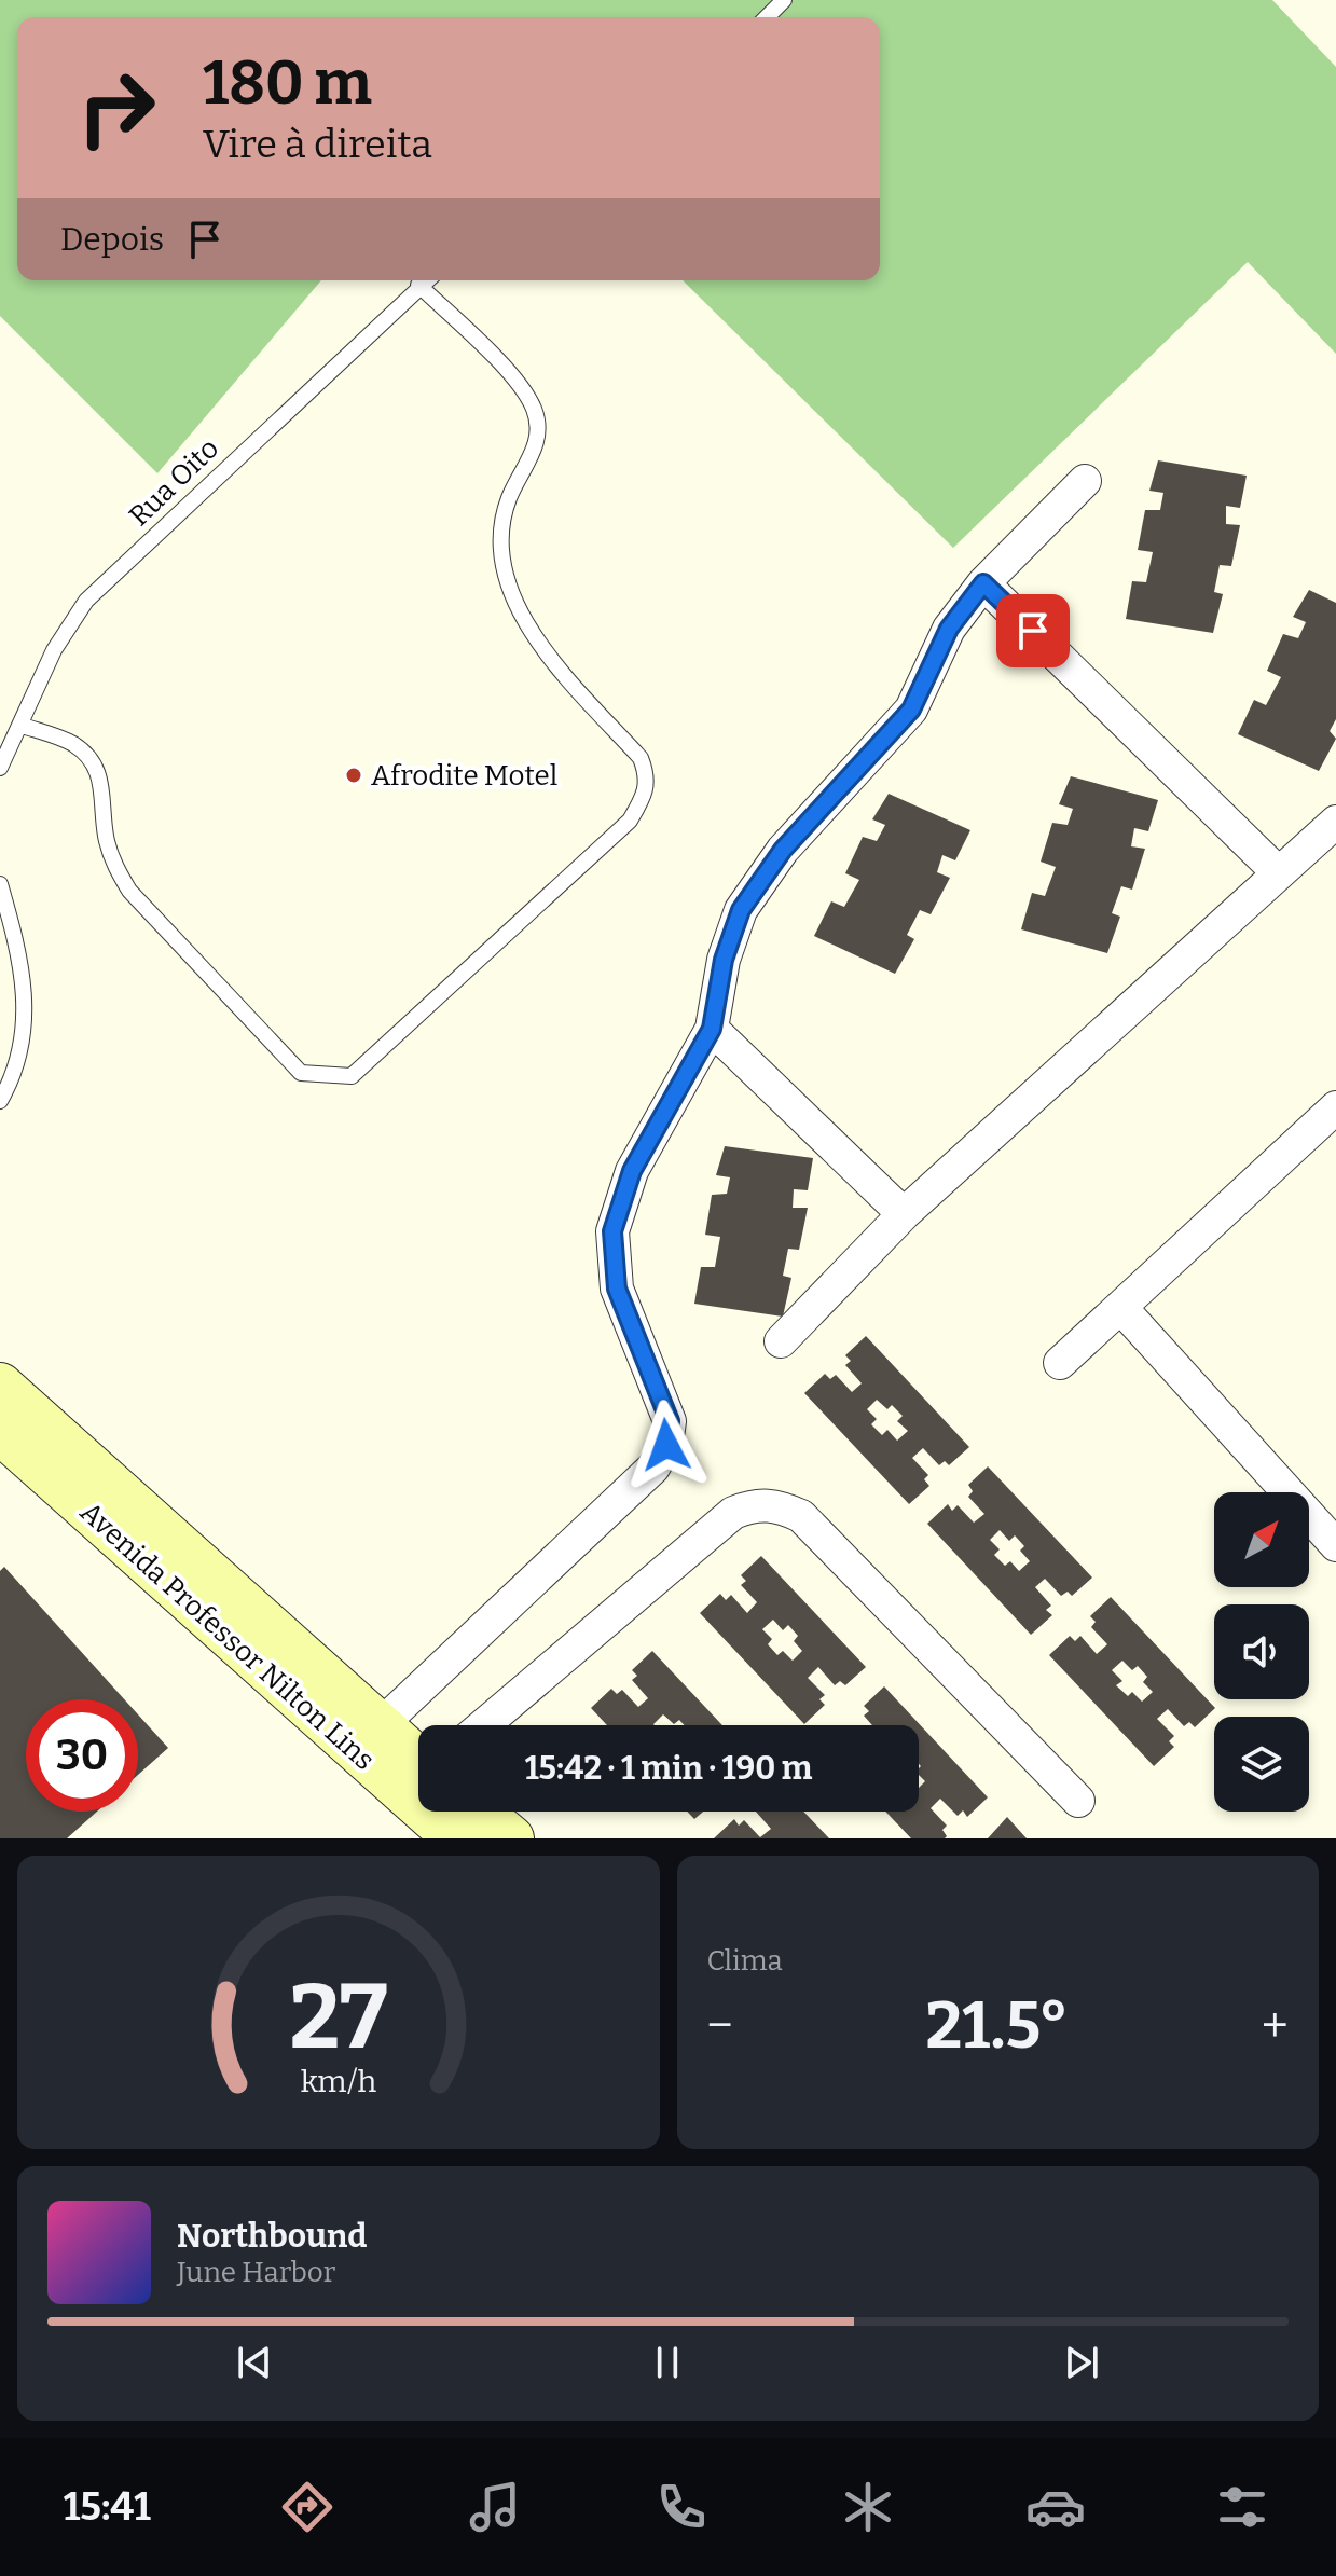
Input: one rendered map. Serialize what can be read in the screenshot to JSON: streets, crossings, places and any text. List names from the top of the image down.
{
  "streets": {
    "main road": ["Avenida Professor Nilton Lins"],
    "lane": ["Rua Oito"]
  },
  "places": ["Afrodite Motel"],
  "north": "top right",
  "page": {
    "turn": ["180 m", "Vire à direita"],
    "then": "Depois",
    "limit": "30",
    "trip": "15:42 · 1 min · 190 m",
    "tile": "Clima",
    "heat": ["−", "21.5°", "+"],
    "song": ["Northbound", "June Harbor"],
    "tabs": "15:41",
    "gauge": ["27", "km/h"]
  }
}
